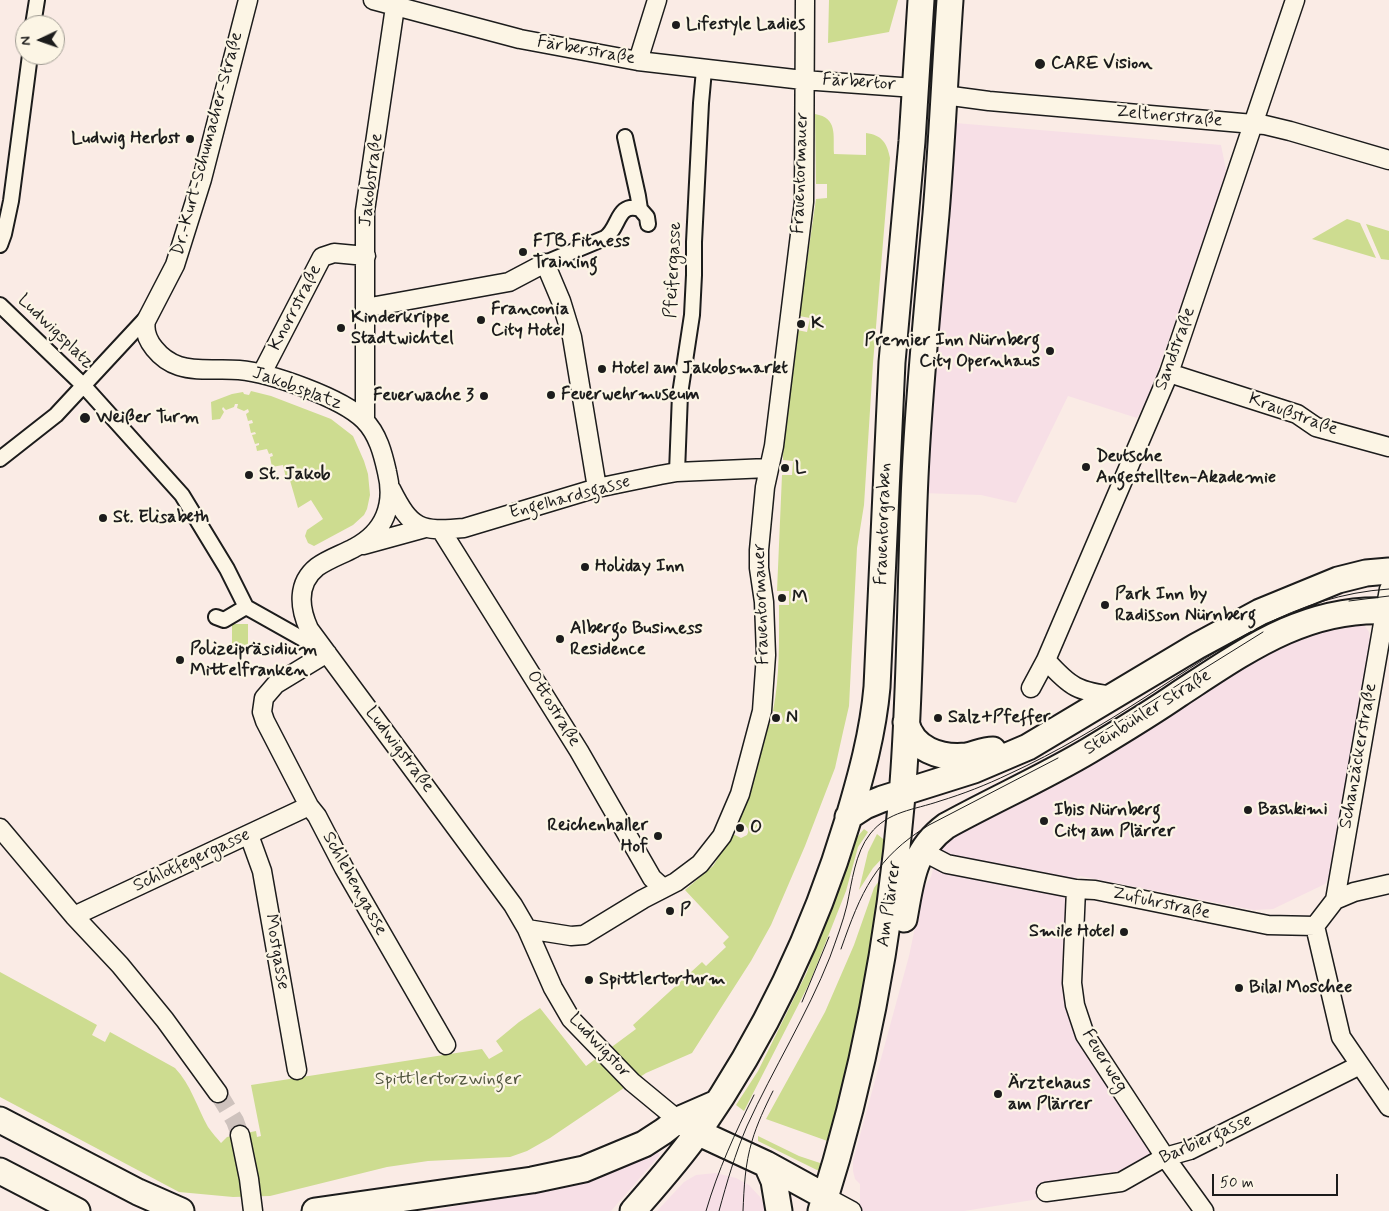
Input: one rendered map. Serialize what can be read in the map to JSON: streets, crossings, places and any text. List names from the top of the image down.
{
  "streets": {
    "main road": ["Frauentorgraben", "Steinbühler Straße", "Am Plärrer"],
    "street": [
      "Färberstraße",
      "Färbertor",
      "Zeltnerstraße",
      "Dr.-Kurt-Schumacher-Straße",
      "Frauentormauer",
      "Jakobstraße",
      "Pfeifergasse",
      "Knorrstraße",
      "Ludwigsplatz",
      "Sandstraße",
      "Jakobsplatz",
      "Kraußstraße",
      "Engelhardsgasse",
      "Ottostraße",
      "Ludwigstraße",
      "Schanzäckerstraße",
      "Schlotfegergasse",
      "Schlehengasse",
      "Zufuhrstraße",
      "Mostgasse",
      "Ludwigstor",
      "Feuerweg",
      "Barbiergasse"
    ]
  },
  "crossings": [
    ["Färberstraße", "Färbertor"],
    ["Färberstraße", "Frauentormauer"],
    ["Färberstraße", "Jakobstraße"],
    ["Färberstraße", "Pfeifergasse"],
    ["Färbertor", "Frauentormauer"],
    ["Färbertor", "Frauentorgraben"],
    ["Zeltnerstraße", "Sandstraße"],
    ["Zeltnerstraße", "Frauentorgraben"],
    ["Dr.-Kurt-Schumacher-Straße", "Ludwigsplatz"],
    ["Dr.-Kurt-Schumacher-Straße", "Jakobsplatz"],
    ["Frauentormauer", "Engelhardsgasse"],
    ["Frauentormauer", "Ottostraße"],
    ["Frauentormauer", "Ludwigstraße"],
    ["Frauentormauer", "Ludwigstor"],
    ["Jakobstraße", "Knorrstraße"],
    ["Jakobstraße", "Jakobsplatz"],
    ["Pfeifergasse", "Engelhardsgasse"],
    ["Knorrstraße", "Jakobsplatz"],
    ["Sandstraße", "Kraußstraße"],
    ["Jakobsplatz", "Engelhardsgasse"],
    ["Jakobsplatz", "Ottostraße"],
    ["Jakobsplatz", "Ludwigstraße"],
    ["Engelhardsgasse", "Ottostraße"],
    ["Frauentorgraben", "Steinbühler Straße"],
    ["Frauentorgraben", "Am Plärrer"],
    ["Frauentorgraben", "Ludwigstor"],
    ["Steinbühler Straße", "Schanzäckerstraße"],
    ["Steinbühler Straße", "Am Plärrer"],
    ["Steinbühler Straße", "Zufuhrstraße"],
    ["Ludwigstraße", "Schlehengasse"],
    ["Ludwigstraße", "Ludwigstor"],
    ["Schlotfegergasse", "Schlehengasse"],
    ["Schlotfegergasse", "Mostgasse"],
    ["Am Plärrer", "Zufuhrstraße"],
    ["Zufuhrstraße", "Feuerweg"],
    ["Feuerweg", "Barbiergasse"]
  ],
  "parks": ["Spittlertorzwinger"],
  "places": [
    "Lifestyle Ladies",
    "CARE Vision",
    "Ludwig Herbst",
    "FTB Fitness Training",
    "Franconia City Hotel",
    "K",
    "Kinderkrippe Stadtwichtel",
    "Premier Inn Nürnberg City Opernhaus",
    "Hotel am Jakobsmarkt",
    "Feuerwehrmuseum",
    "Feuerwache 3",
    "Weißer Turm",
    "Deutsche Angestellten-Akademie",
    "L",
    "St. Jakob",
    "St. Elisabeth",
    "Holiday Inn",
    "M",
    "Park Inn by Radisson Nürnberg",
    "Albergo Business Residence",
    "Polizeipräsidium Mittelfranken",
    "N",
    "Salz+Pfeffer",
    "Bashkimi",
    "Ibis Nürnberg City am Plärrer",
    "O",
    "Reichenhaller Hof",
    "P",
    "Smile Hotel",
    "Spittlertorturm",
    "Bilal Moschee",
    "Ärztehaus am Plärrer"
  ],
  "scale_bar": "50 m",
  "north": "left"
}
